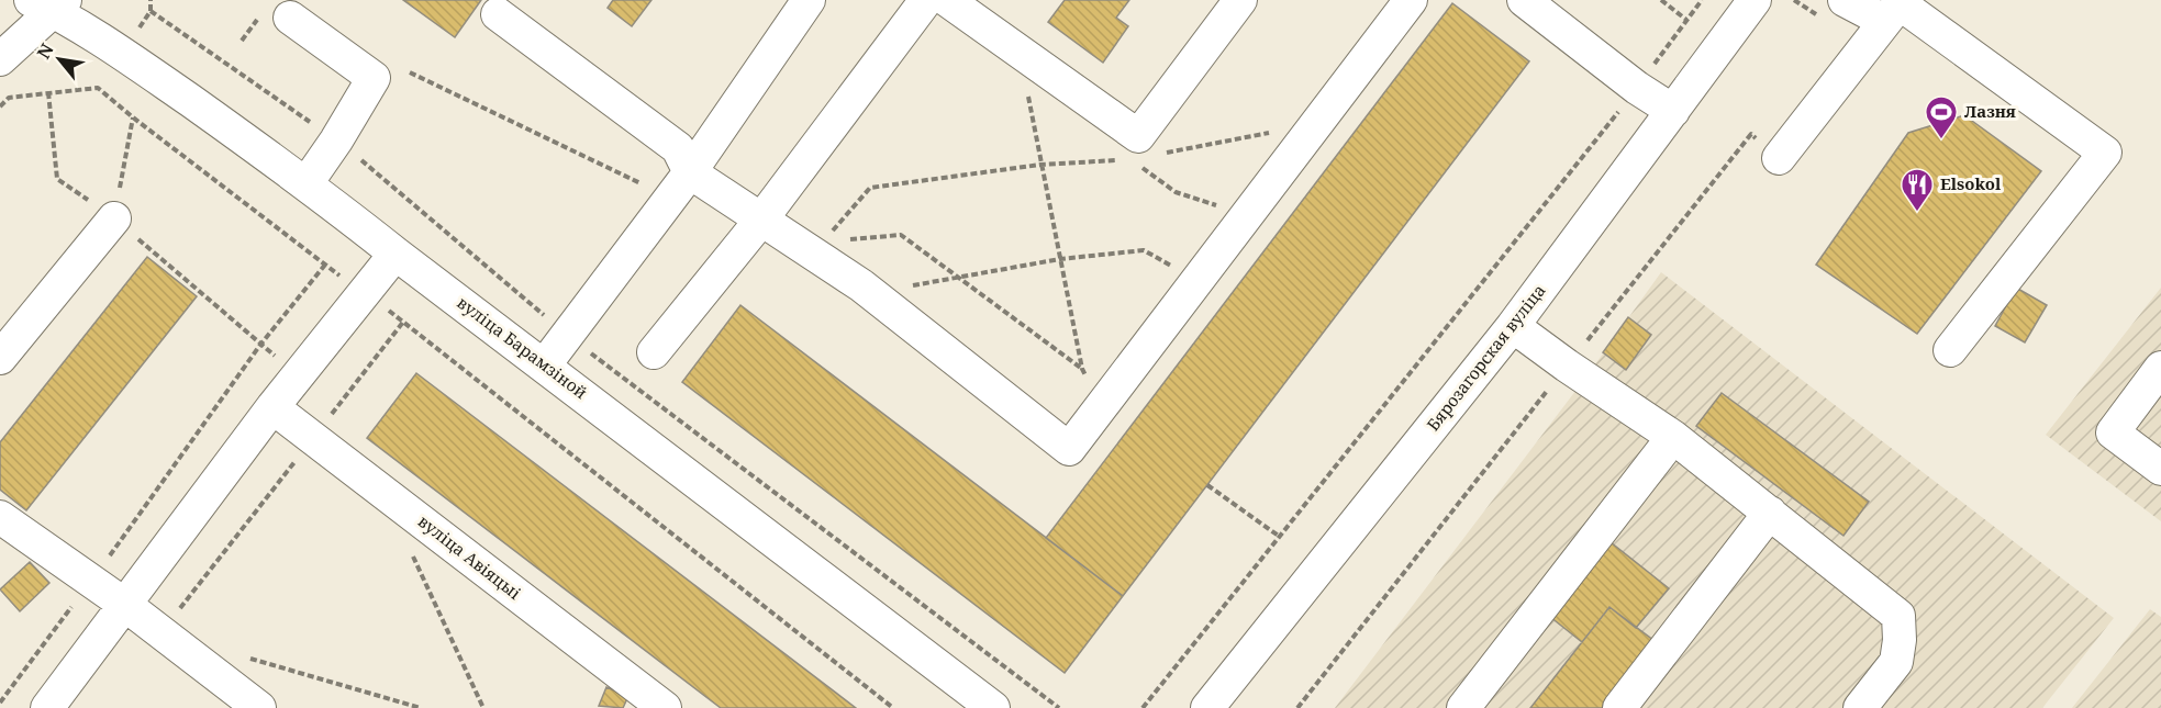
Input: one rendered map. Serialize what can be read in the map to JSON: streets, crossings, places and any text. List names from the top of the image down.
{
  "streets": {
    "street": ["вуліца Барамзіной", "Бярозагорская вуліца", "вуліца Авіяцыі"]
  },
  "places": {
    "sports": ["Лазня"],
    "restaurant": ["Elsokol"]
  },
  "north": "top left"
}
